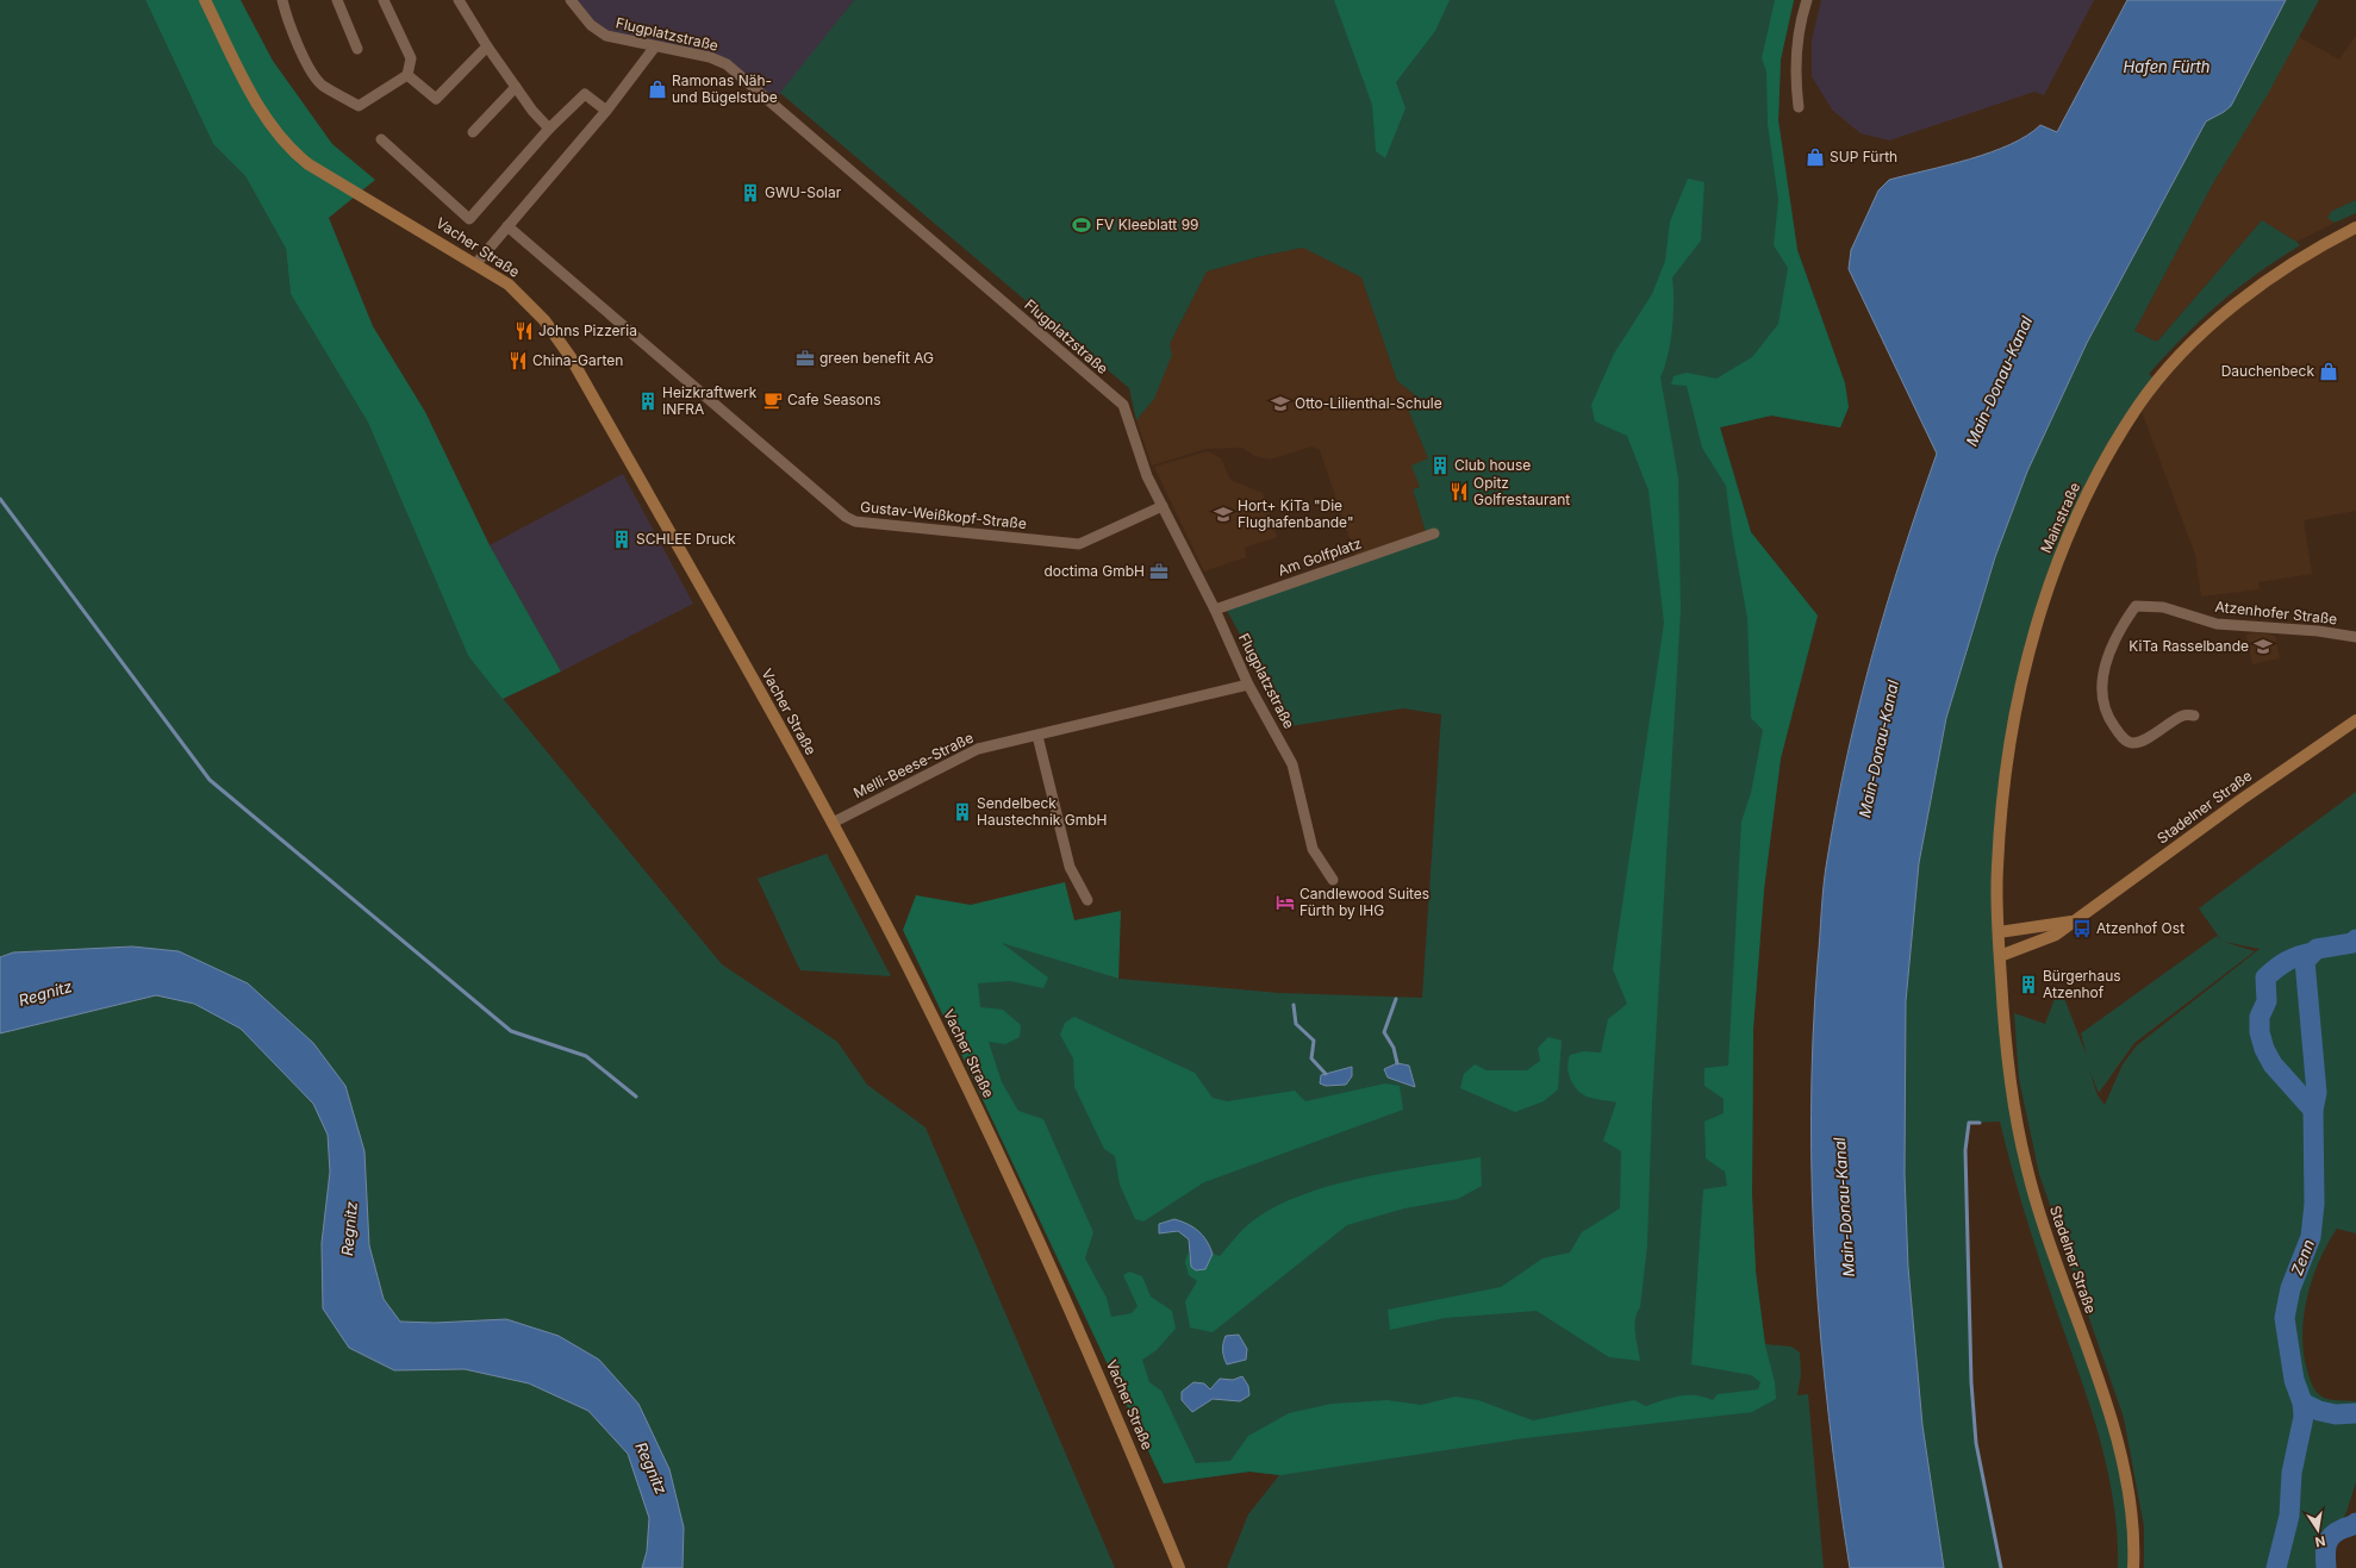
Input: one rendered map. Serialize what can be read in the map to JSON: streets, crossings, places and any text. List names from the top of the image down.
{
  "streets": {
    "street": [
      "Flugplatzstraße",
      "Vacher Straße",
      "Gustav-Weißkopf-Straße",
      "Mainstraße",
      "Am Golfplatz",
      "Atzenhofer Straße",
      "Melli-Beese-Straße",
      "Stadelner Straße"
    ]
  },
  "crossings": [
    ["Flugplatzstraße", "Gustav-Weißkopf-Straße"],
    ["Flugplatzstraße", "Am Golfplatz"],
    ["Flugplatzstraße", "Melli-Beese-Straße"],
    ["Vacher Straße", "Melli-Beese-Straße"],
    ["Mainstraße", "Stadelner Straße"]
  ],
  "water": [
    "Hafen Fürth",
    "Main-Donau-Kanal",
    "Regnitz",
    "Zenn"
  ],
  "places": {
    "shop": ["Ramonas Näh- und Bügelstube", "SUP Fürth", "Dauchenbeck"],
    "building": [
      "GWU-Solar",
      "Heizkraftwerk INFRA",
      "Club house",
      "SCHLEE Druck",
      "Sendelbeck Haustechnik GmbH",
      "Bürgerhaus Atzenhof"
    ],
    "sports": ["FV Kleeblatt 99"],
    "restaurant": ["Johns Pizzeria", "China-Garten", "Opitz Golfrestaurant"],
    "office": ["green benefit AG", "doctima GmbH"],
    "cafe": ["Cafe Seasons"],
    "school or university": ["Otto-Lilienthal-Schule", "Hort+ KiTa \"Die Flughafenbande\"", "KiTa Rasselbande"],
    "hotel": ["Candlewood Suites Fürth by IHG"],
    "bus stop": ["Atzenhof Ost"]
  },
  "north": "bottom"
}
